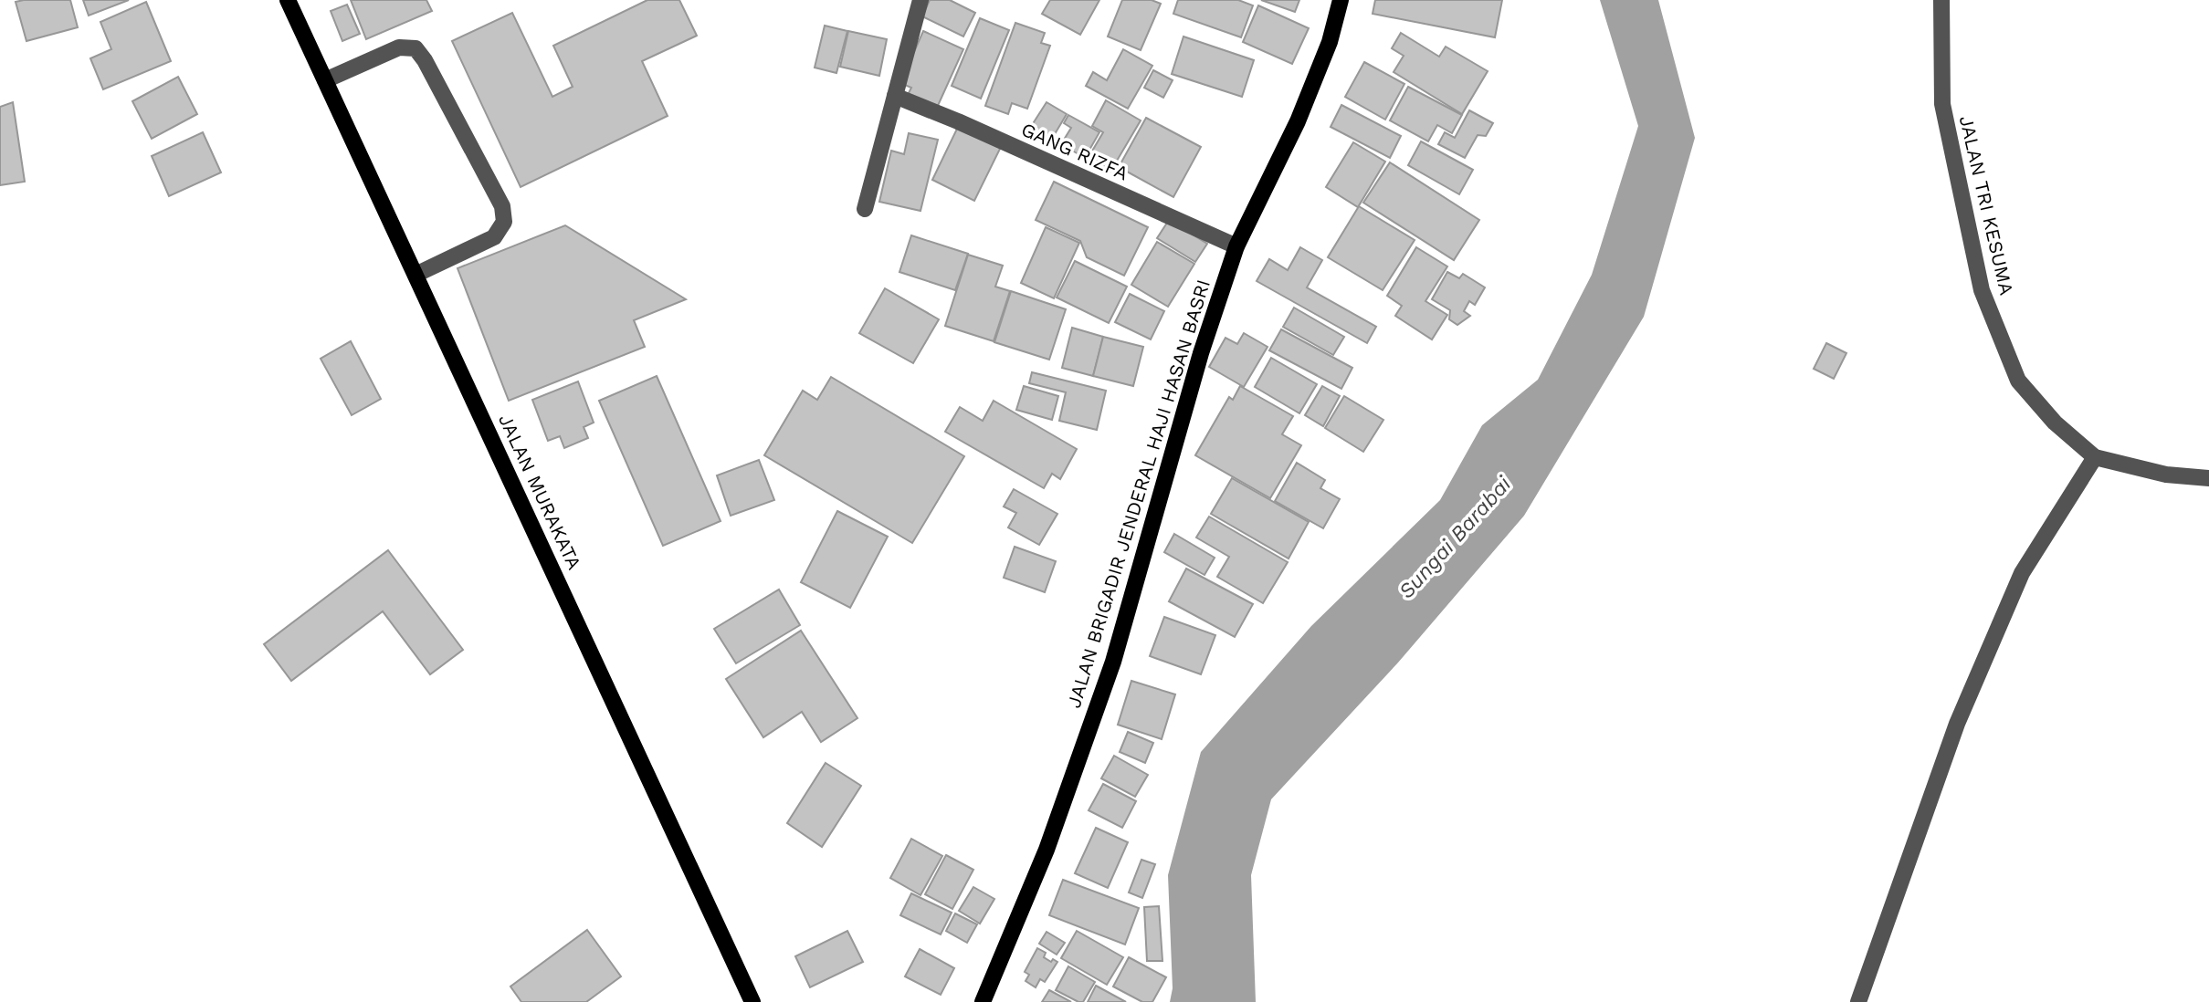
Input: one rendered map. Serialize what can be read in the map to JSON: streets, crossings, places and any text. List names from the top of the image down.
{
  "streets": {
    "main road": ["JALAN MURAKATA", "JALAN BRIGADIR JENDERAL HAJI HASAN BASRI"],
    "street": ["GANG RIZFA", "JALAN TRI KESUMA"]
  },
  "crossings": [
    ["GANG RIZFA", "JALAN BRIGADIR JENDERAL HAJI HASAN BASRI"]
  ],
  "water": ["Sungai Barabai"]
}
